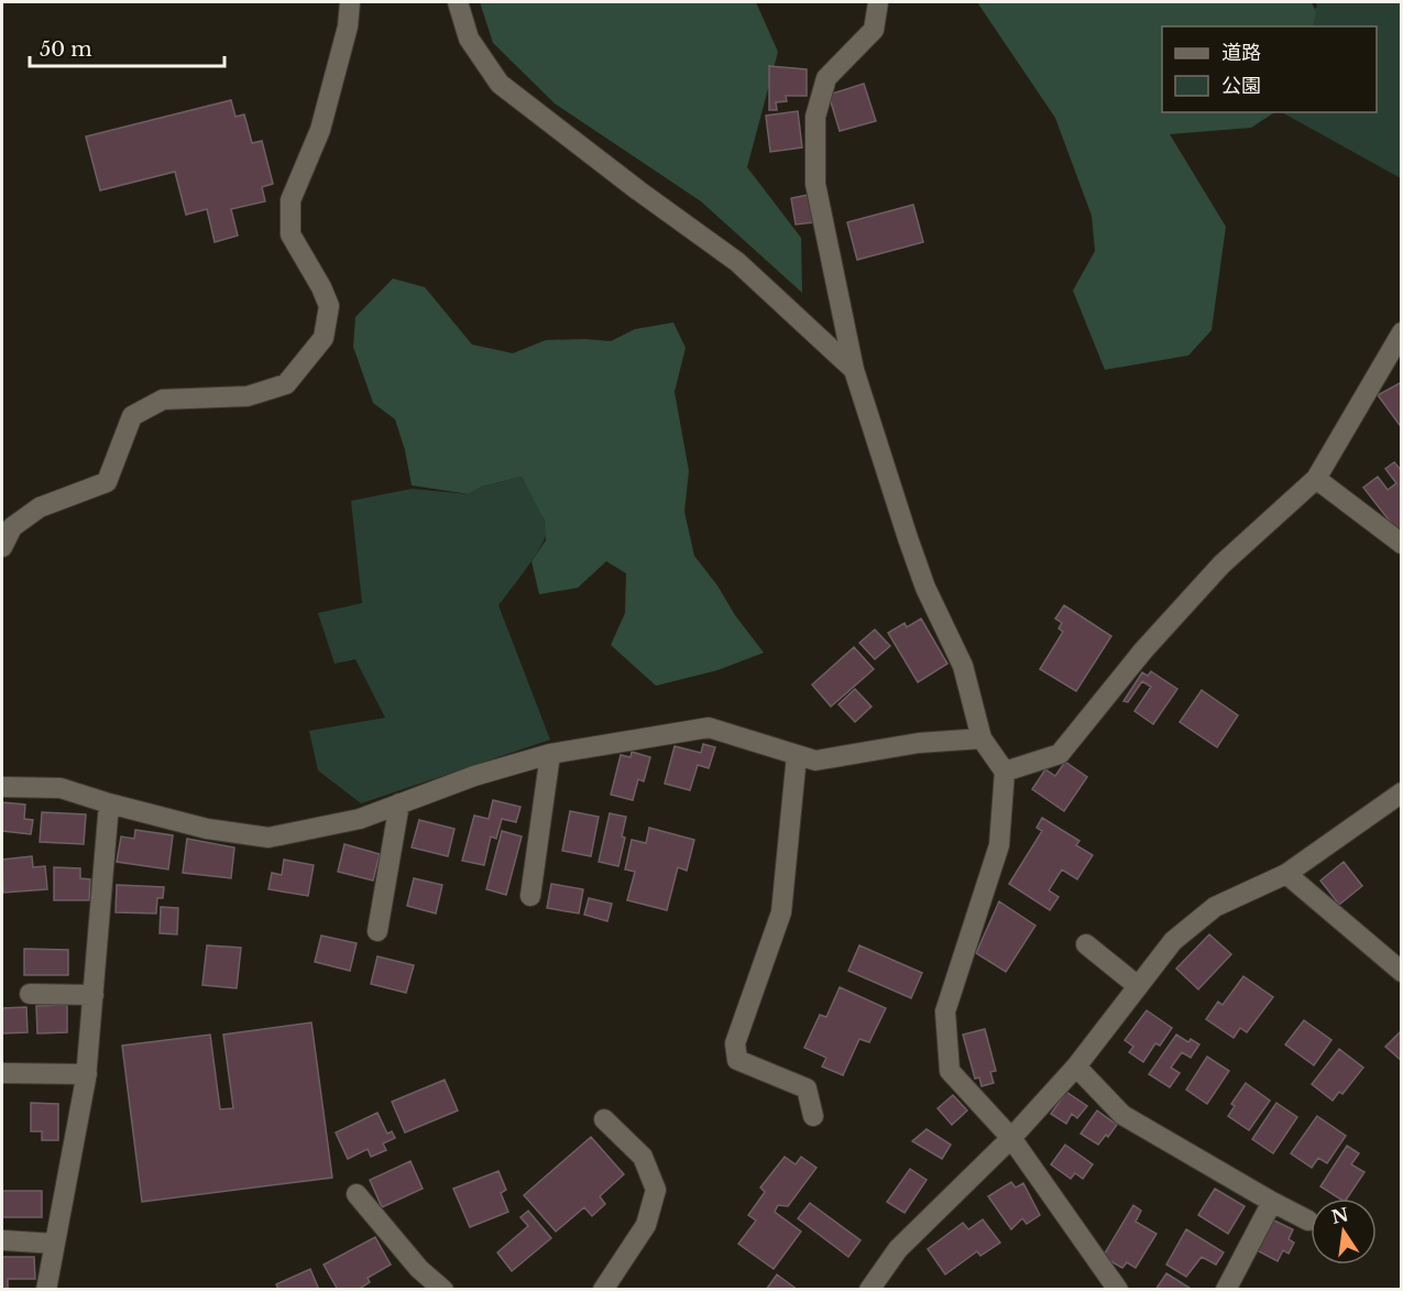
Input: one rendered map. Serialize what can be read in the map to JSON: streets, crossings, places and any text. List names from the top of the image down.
{
  "legend": ["道路", "公園"],
  "scale_bar": "50 m",
  "north": "top"
}
